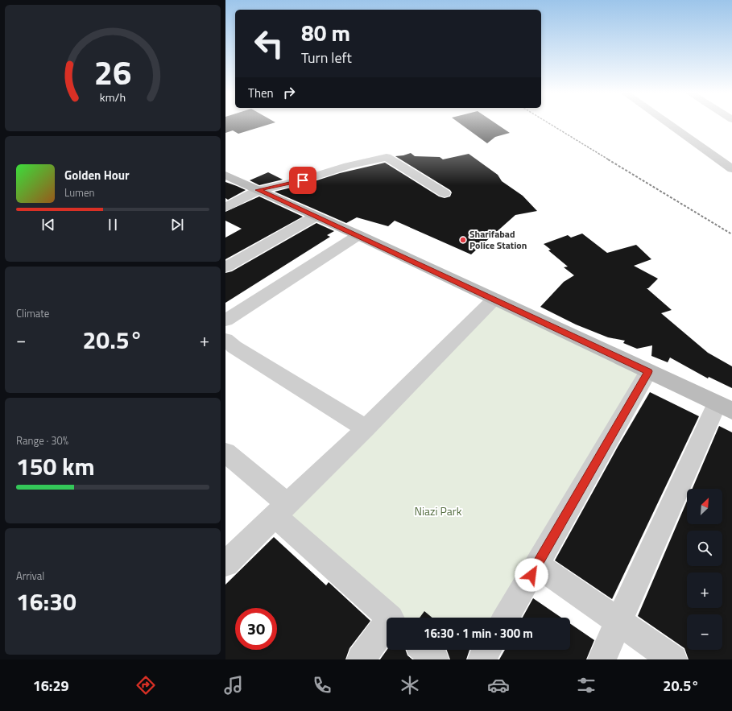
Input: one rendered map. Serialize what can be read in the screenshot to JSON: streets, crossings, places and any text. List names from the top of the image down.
{
  "parks": ["Niazi Park"],
  "places": ["Sharifabad Police Station"],
  "north": "top right",
  "page": {
    "turn": ["80 m", "Turn left"],
    "then": "Then",
    "song": ["Golden Hour", "Lumen"],
    "tile": [
      "Climate",
      ["Range · 30%", "150 km"],
      ["Arrival", "16:30"]
    ],
    "heat": ["−", "20.5°", "+"],
    "map_buttons": ["+", "−"],
    "limit": "30",
    "trip": "16:30 · 1 min · 300 m",
    "tabs": ["16:29", "20.5°"],
    "gauge": ["26", "km/h"]
  }
}
